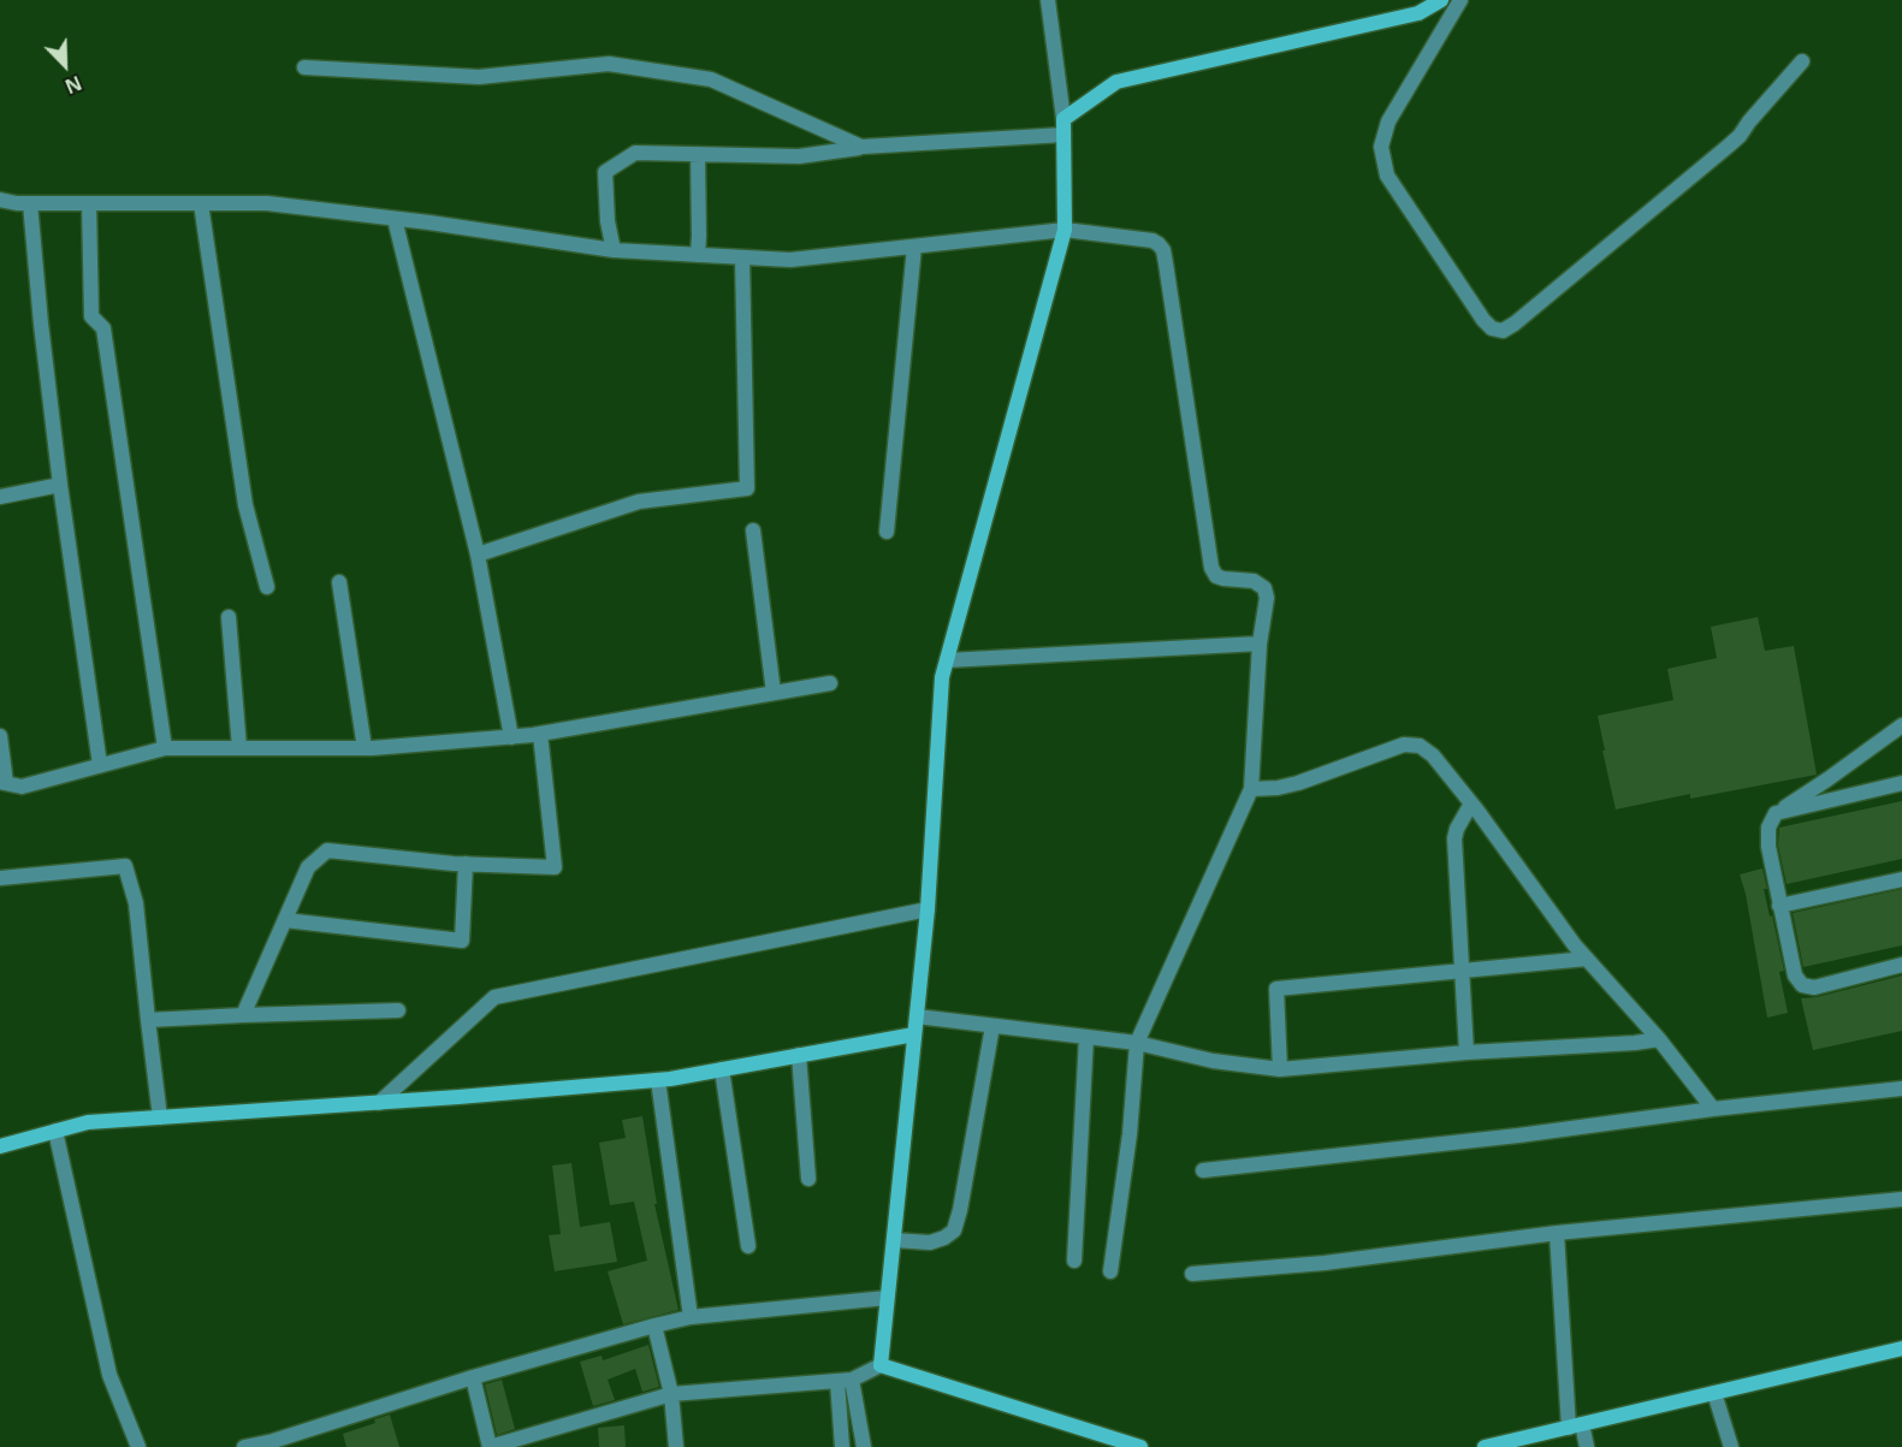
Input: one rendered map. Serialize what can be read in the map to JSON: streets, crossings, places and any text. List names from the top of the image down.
{
  "north": "bottom right"
}
